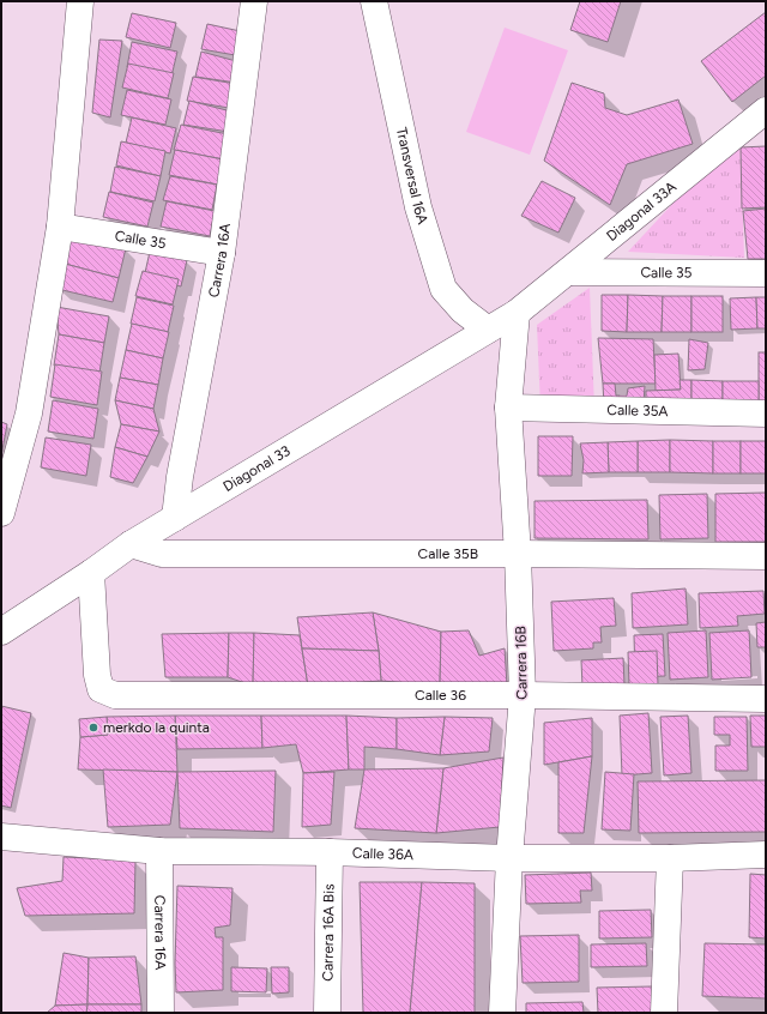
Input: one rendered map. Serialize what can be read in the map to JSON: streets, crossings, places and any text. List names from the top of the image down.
{
  "streets": {
    "street": [
      "Transversal 16A",
      "Diagonal 33A",
      "Calle 35",
      "Carrera 16A",
      "Calle 35A",
      "Diagonal 33",
      "Calle 35B",
      "Carrera 16B",
      "Calle 36",
      "Calle 36A",
      "Carrera 16A Bis"
    ]
  },
  "crossings": [
    ["Transversal 16A", "Diagonal 33"],
    ["Diagonal 33A", "Calle 35"],
    ["Diagonal 33A", "Diagonal 33"],
    ["Diagonal 33A", "Carrera 16B"],
    ["Calle 35", "Carrera 16A"],
    ["Carrera 16A", "Diagonal 33"],
    ["Carrera 16A", "Calle 36A"],
    ["Calle 35A", "Carrera 16B"],
    ["Diagonal 33", "Calle 35B"],
    ["Diagonal 33", "Carrera 16B"],
    ["Diagonal 33", "Calle 36"],
    ["Calle 35B", "Carrera 16B"],
    ["Carrera 16B", "Calle 36"],
    ["Carrera 16B", "Calle 36A"],
    ["Calle 36A", "Carrera 16A Bis"]
  ],
  "places": ["merkdo la quinta"]
}
